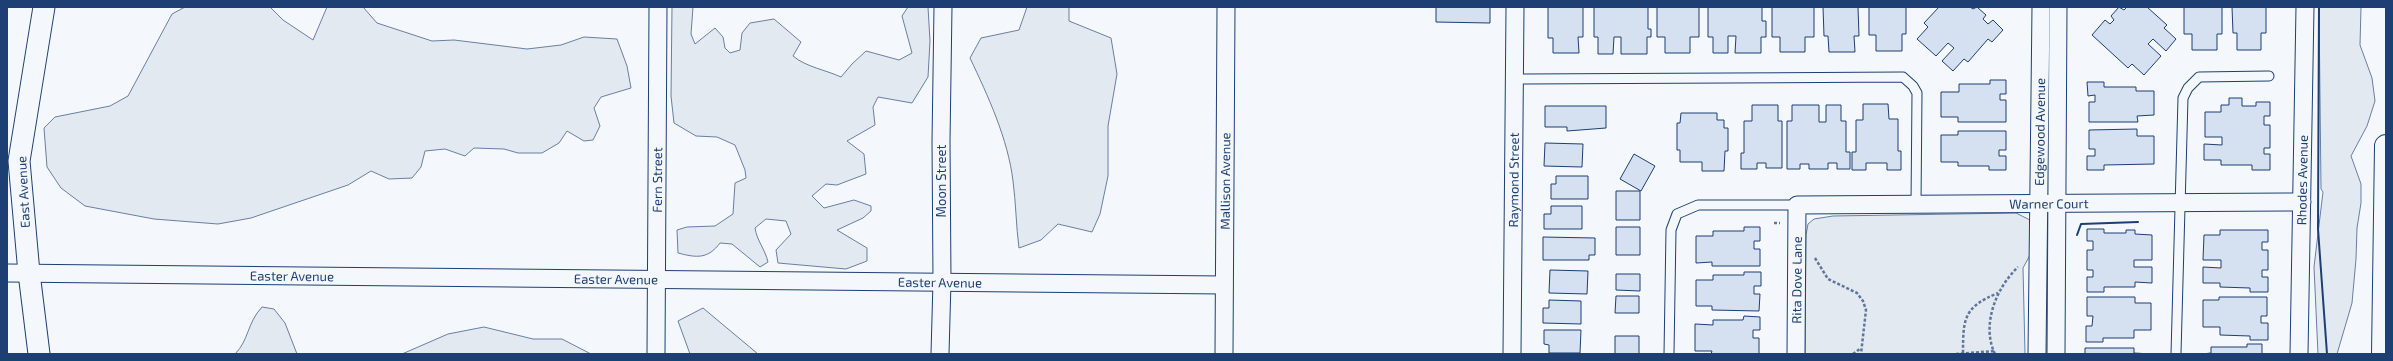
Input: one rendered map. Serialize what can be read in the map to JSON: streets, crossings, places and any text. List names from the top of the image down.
{
  "streets": {
    "street": [
      "Edgewood Avenue",
      "Rhodes Avenue",
      "Fern Street",
      "Moon Street",
      "Mallison Avenue",
      "Raymond Street",
      "East Avenue",
      "Warner Court",
      "Easter Avenue",
      "Rita Dove Lane"
    ]
  },
  "crossings": [
    ["Edgewood Avenue", "Warner Court"],
    ["Rhodes Avenue", "Warner Court"],
    ["Fern Street", "Easter Avenue"],
    ["Moon Street", "Easter Avenue"],
    ["Mallison Avenue", "Easter Avenue"],
    ["East Avenue", "Easter Avenue"],
    ["Warner Court", "Rita Dove Lane"]
  ]
}
